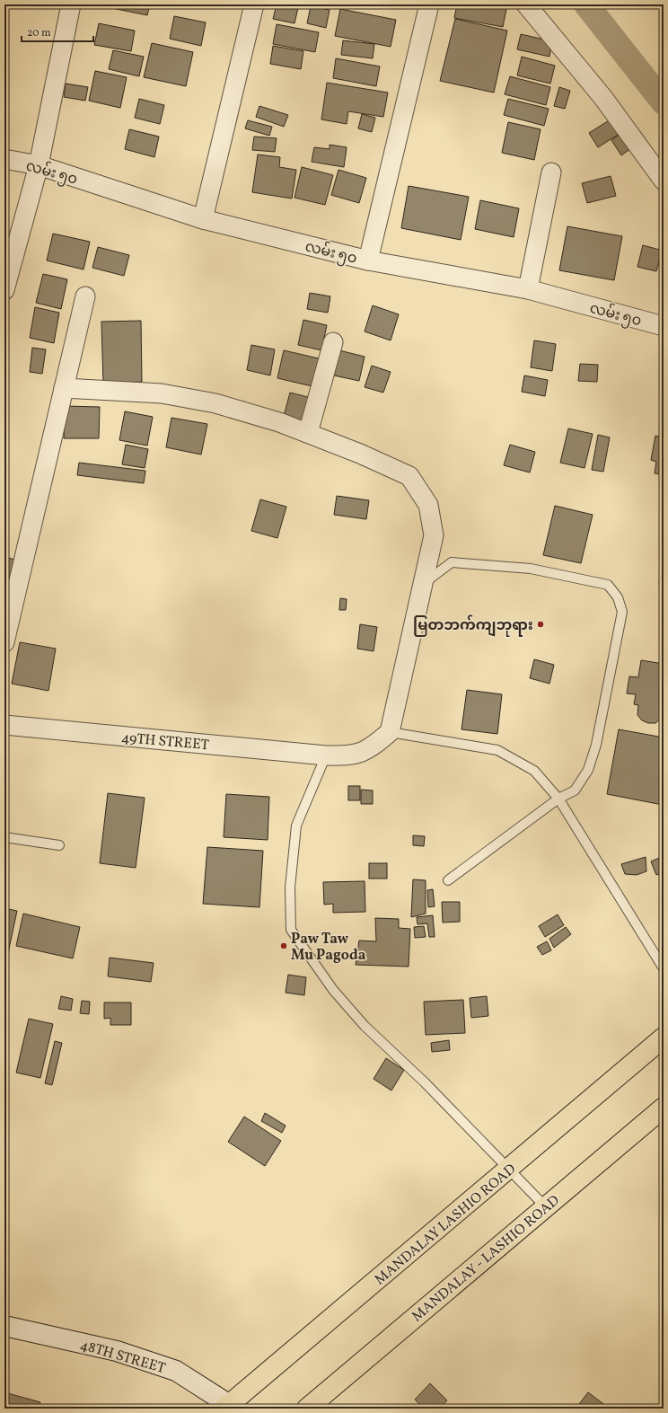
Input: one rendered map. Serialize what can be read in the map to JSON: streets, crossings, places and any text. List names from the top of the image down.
{
  "streets": {
    "highway": ["MANDALAY LASHIO ROAD", "MANDALAY - LASHIO ROAD"],
    "main road": ["48TH STREET"],
    "street": ["လမ်း ၅၀", "49TH STREET"]
  },
  "crossings": [
    ["MANDALAY LASHIO ROAD", "48TH STREET"]
  ],
  "places": ["မြတဘက်ကျဘုရား", "Paw Taw Mu Pagoda"],
  "scale_bar": "20 m"
}
